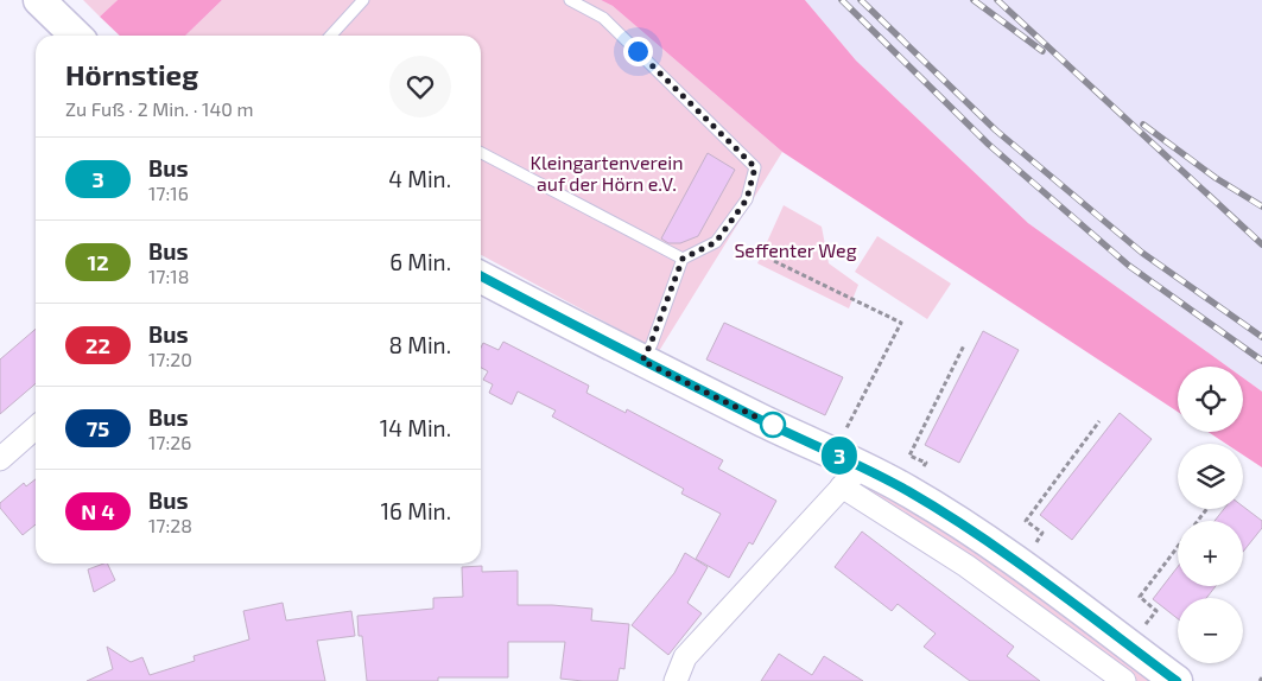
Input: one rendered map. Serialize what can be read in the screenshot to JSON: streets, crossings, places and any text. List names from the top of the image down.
{
  "parks": ["Kleingartenverein auf der Hörn e.V.", "Seffenter Weg"],
  "lines": ["bus line 3"],
  "page": {
    "on_map": "3",
    "heading": ["Hörnstieg", "Zu Fuß · 2 Min. · 140 m"],
    "list": [
      {
        "mark": "3",
        "name": "Bus",
        "note": "17:16",
        "value": "4 Min."
      },
      {
        "mark": "12",
        "name": "Bus",
        "note": "17:18",
        "value": "6 Min."
      },
      {
        "mark": "22",
        "name": "Bus",
        "note": "17:20",
        "value": "8 Min."
      },
      {
        "mark": "75",
        "name": "Bus",
        "note": "17:26",
        "value": "14 Min."
      },
      {
        "mark": "N 4",
        "name": "Bus",
        "note": "17:28",
        "value": "16 Min."
      }
    ],
    "map_buttons": ["+", "−"]
  }
}
